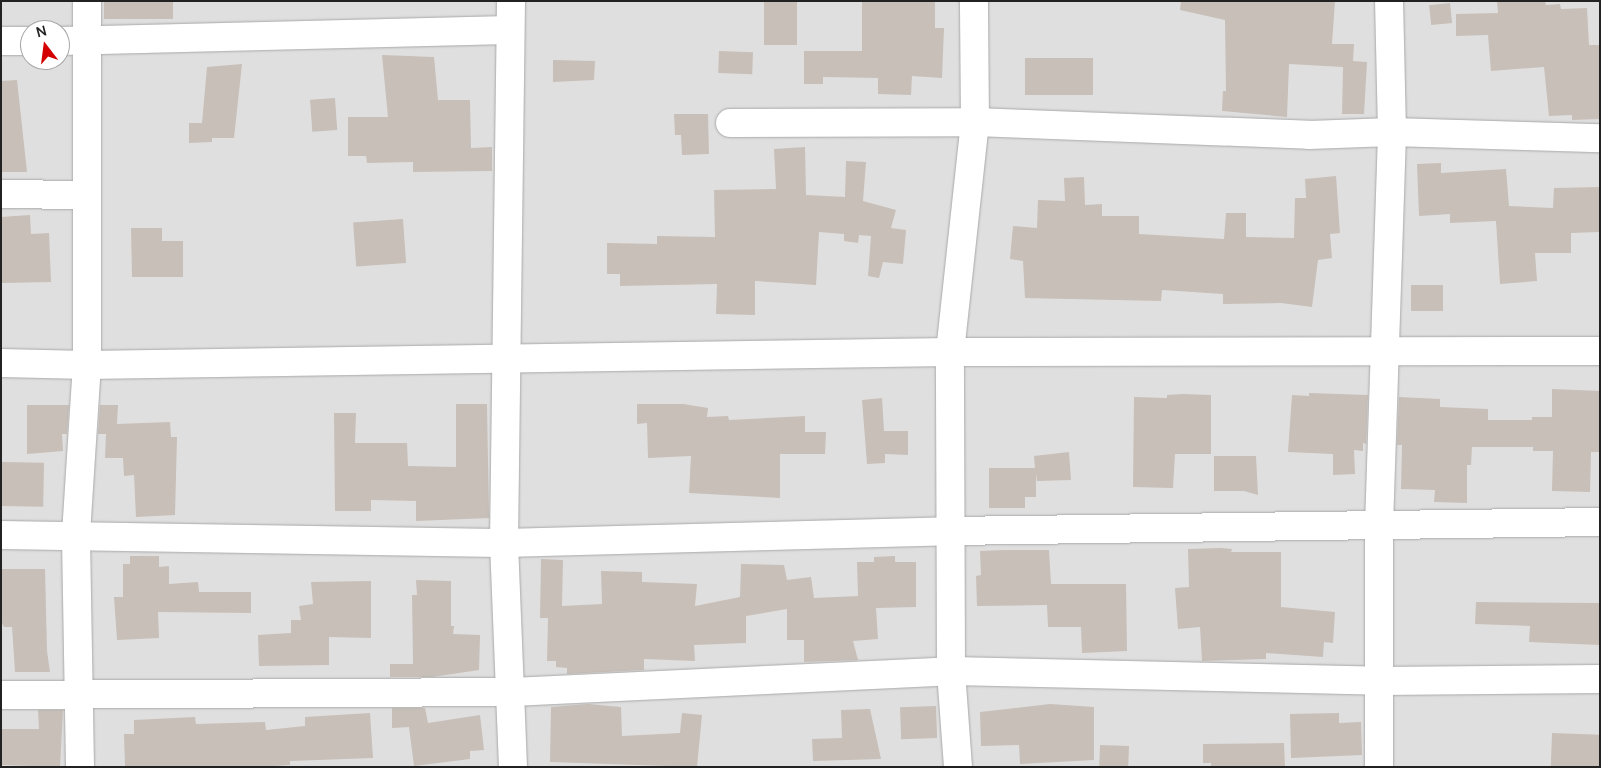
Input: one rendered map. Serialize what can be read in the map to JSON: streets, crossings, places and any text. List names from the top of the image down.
{
  "north": "top"
}
